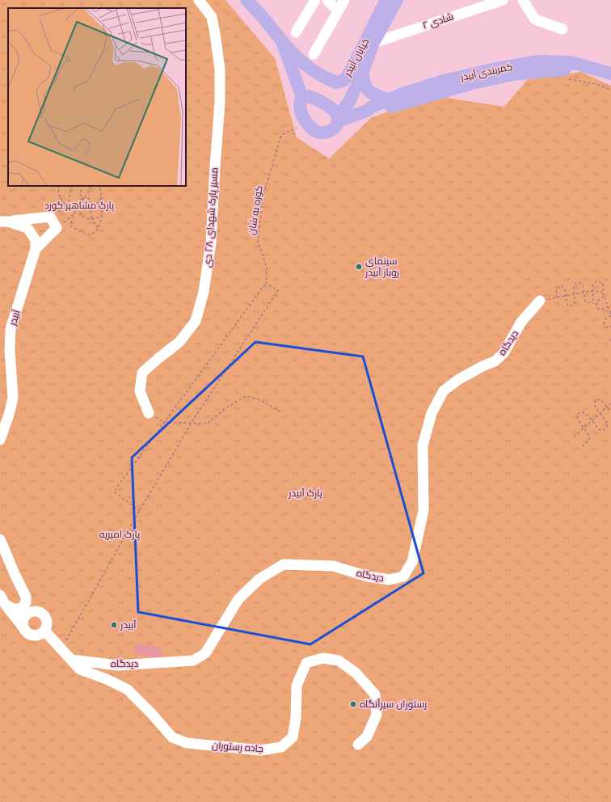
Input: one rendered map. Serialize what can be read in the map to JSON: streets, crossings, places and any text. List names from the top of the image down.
{
  "streets": {
    "main road": ["خیابان آبیدر", "کمربندی آبیدر"],
    "street": [
      "شادی ۲",
      "مسیر پارک شهدای ۲۸ دی",
      "آبیدر",
      "دیدگاه",
      "جاده رستوران"
    ],
    "path": ["کوزه به شان"]
  },
  "crossings": [
    ["شادی ۲", "خیابان آبیدر"],
    ["خیابان آبیدر", "کمربندی آبیدر"],
    ["خیابان آبیدر", "کوزه به شان"],
    ["کمربندی آبیدر", "کوزه به شان"],
    ["دیدگاه", "جاده رستوران"]
  ],
  "parks": ["پارک مشاهیر کورد", "پارک آبیدر", "پارک امیریه"],
  "places": ["سینمای روباز آبیدر", "آبیدر", "رستوران سیرآنگاه"]
}
